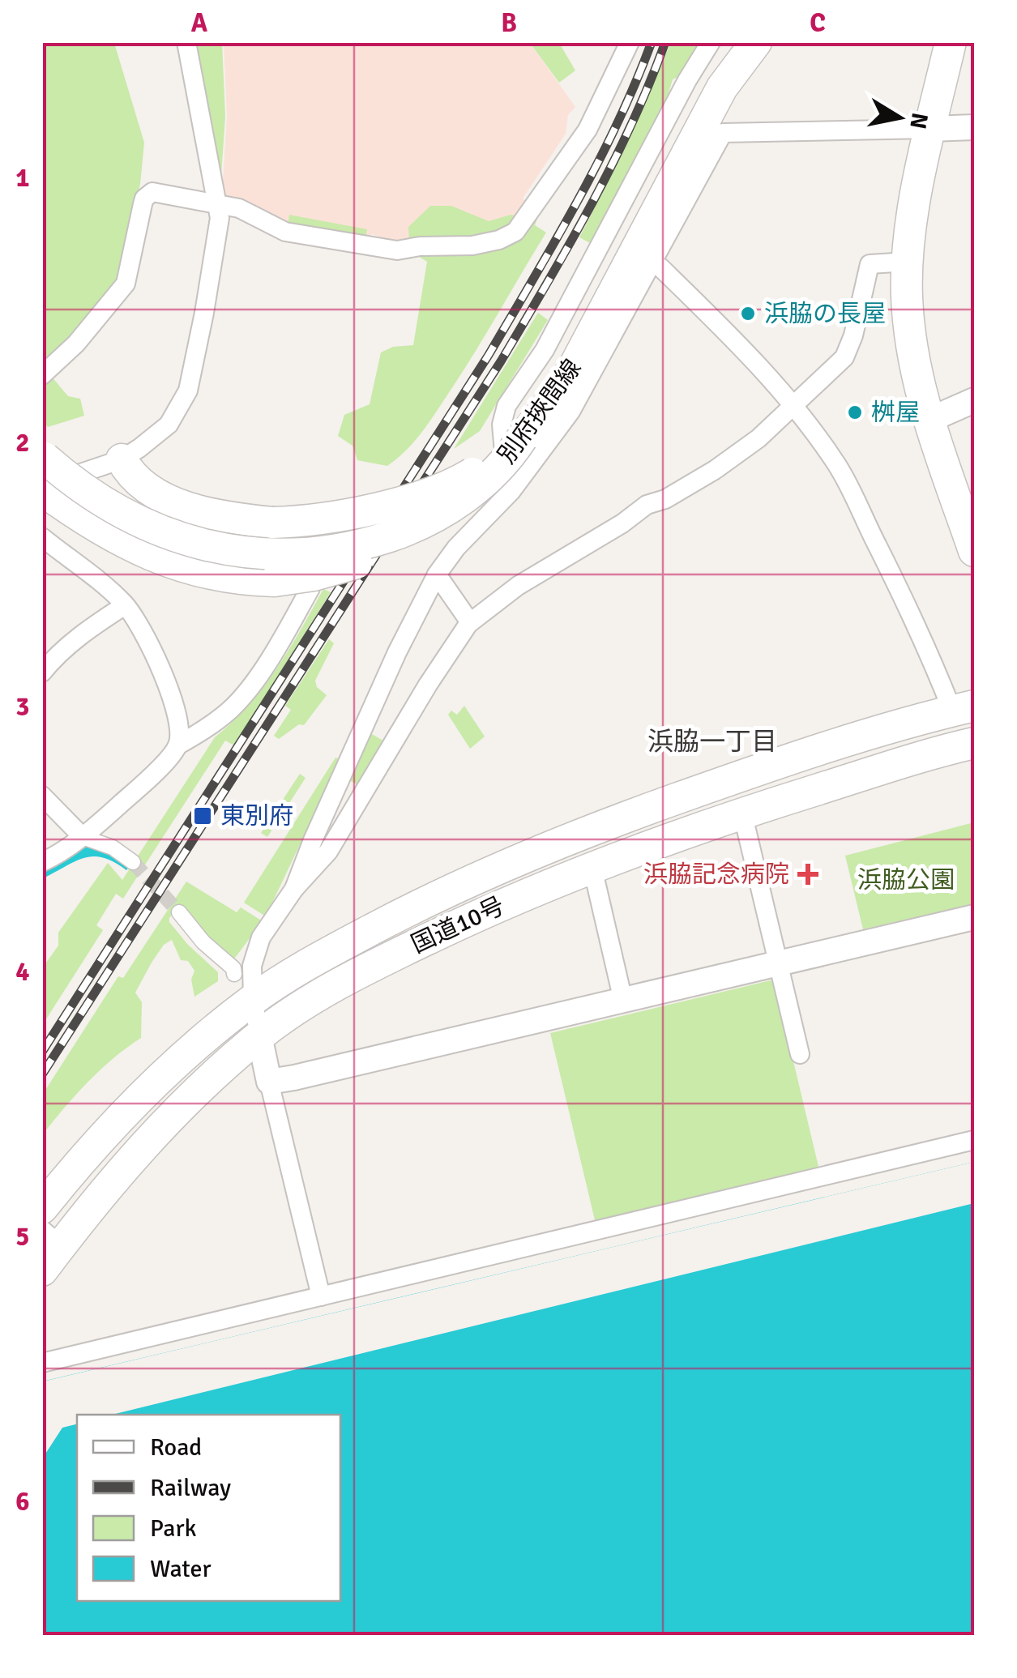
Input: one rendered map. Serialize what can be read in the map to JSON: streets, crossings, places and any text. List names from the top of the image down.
{
  "streets": {
    "main road": ["別府挾間線", "国道10号"]
  },
  "districts": ["浜脇一丁目"],
  "parks": ["浜脇公園"],
  "places": {
    "other": ["浜脇の長屋", "桝屋"],
    "transit": ["東別府"],
    "health": ["浜脇記念病院"]
  },
  "legend": [
    "Road",
    "Railway",
    "Park",
    "Water"
  ],
  "north": "right",
  "grid": {
    "columns": ["A", "B", "C"],
    "rows": [
      "1",
      "2",
      "3",
      "4",
      "5",
      "6"
    ]
  }
}
